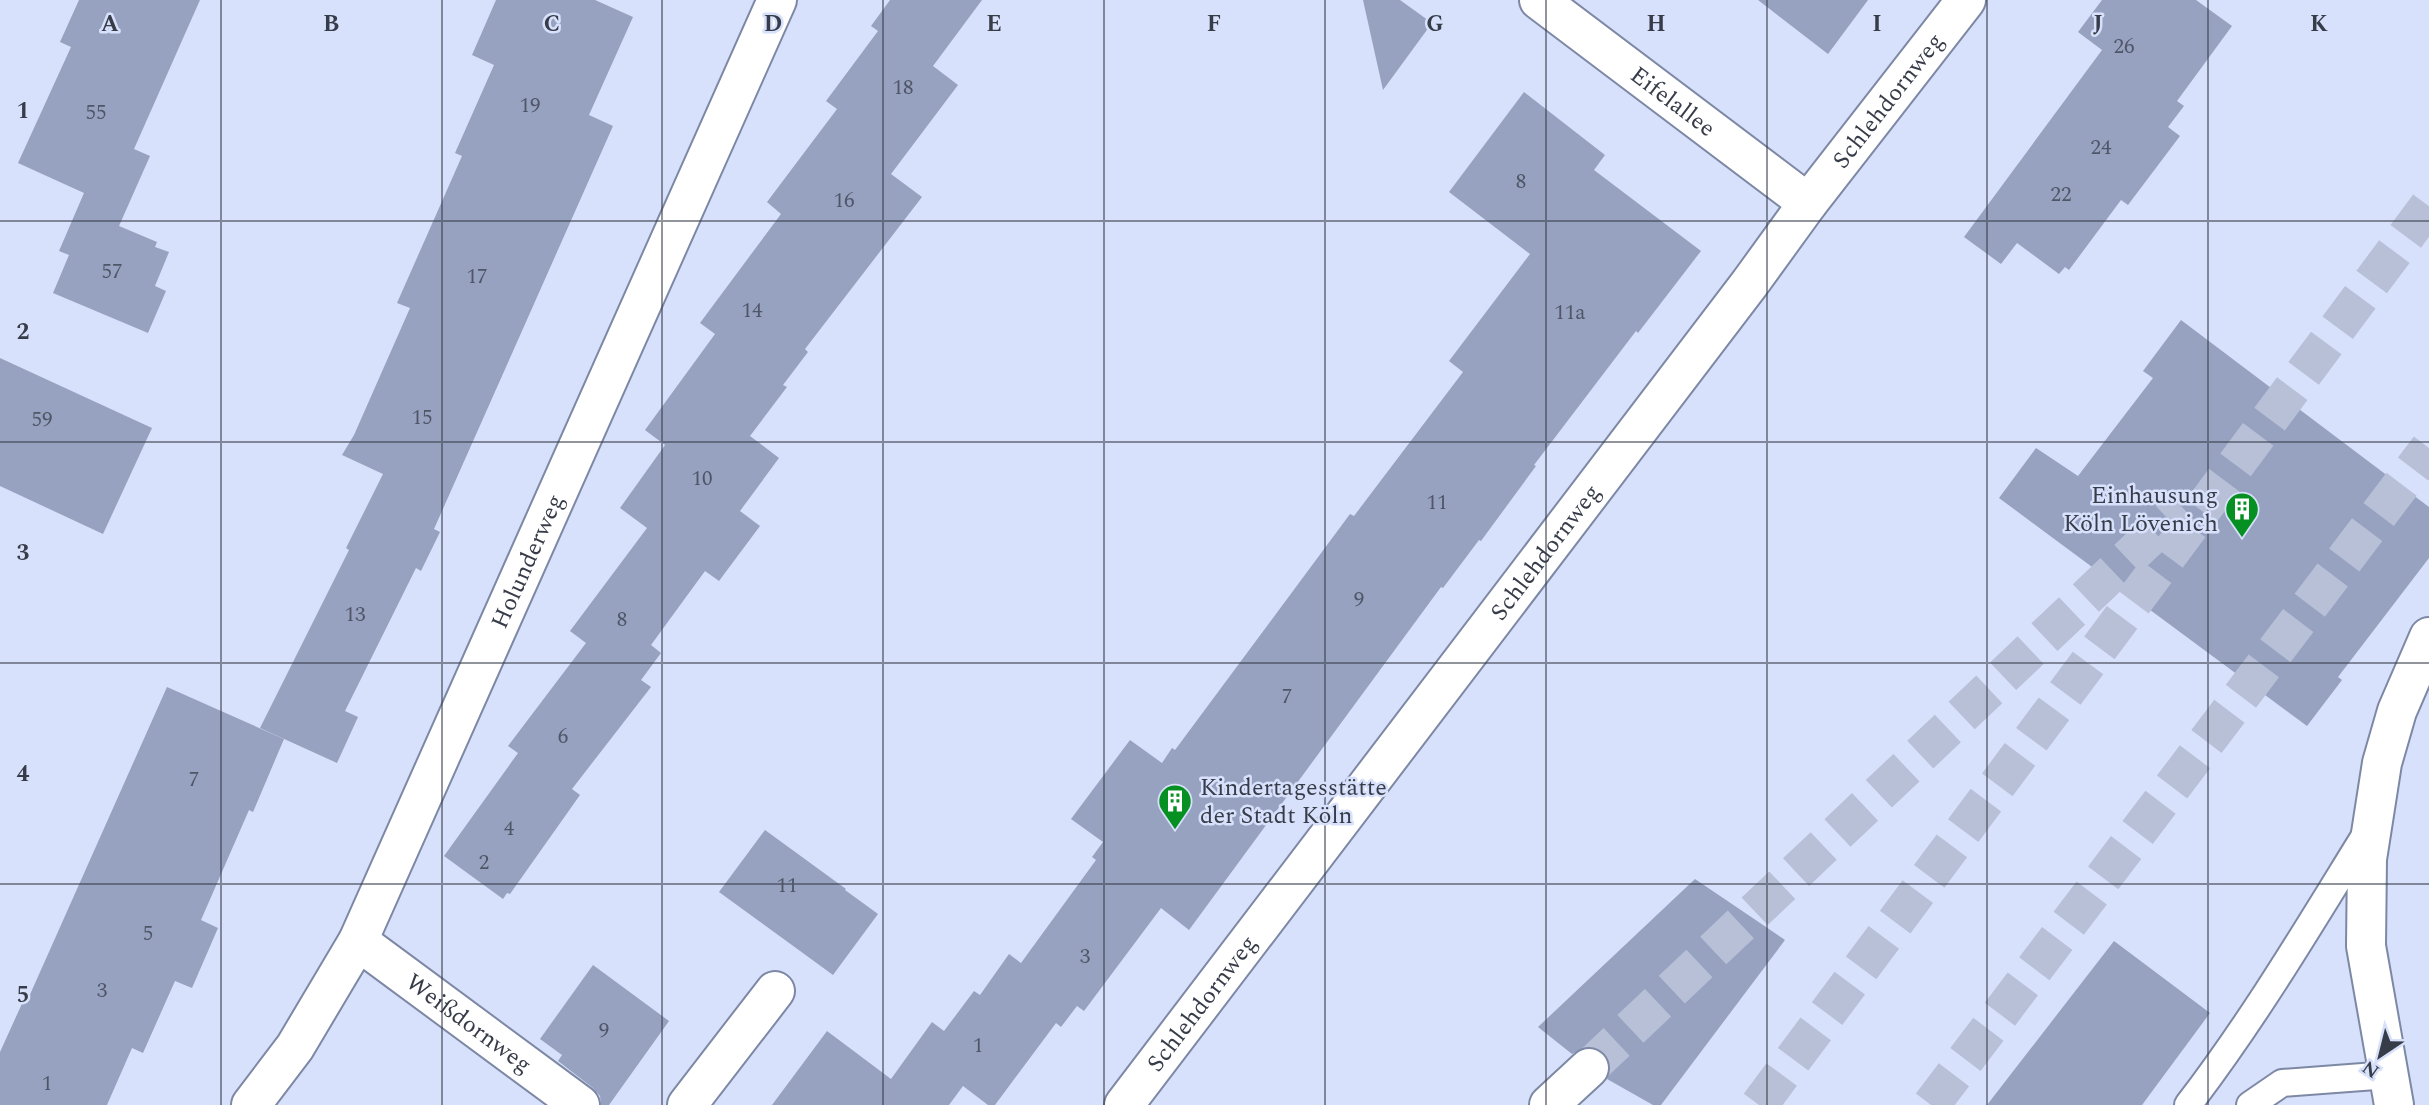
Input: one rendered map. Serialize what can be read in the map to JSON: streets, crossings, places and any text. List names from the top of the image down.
{
  "streets": {
    "main road": [
      "Eifelallee",
      "Schlehdornweg",
      "Holunderweg",
      "Weißdornweg"
    ]
  },
  "crossings": [
    ["Eifelallee", "Schlehdornweg"],
    ["Holunderweg", "Weißdornweg"]
  ],
  "places": {
    "building": ["Einhausung Köln Lövenich", "Kindertagesstätte der Stadt Köln"]
  },
  "house_numbers": [
    "26",
    "18",
    "19",
    "55",
    "24",
    "8",
    "22",
    "16",
    "57",
    "17",
    "14",
    "11a",
    "15",
    "59",
    "10",
    "11",
    "9",
    "13",
    "8",
    "7",
    "6",
    "7",
    "4",
    "2",
    "11",
    "5",
    "3",
    "3",
    "9",
    "1",
    "1"
  ],
  "north": "bottom left",
  "grid": {
    "columns": [
      "A",
      "B",
      "C",
      "D",
      "E",
      "F",
      "G",
      "H",
      "I",
      "J",
      "K"
    ],
    "rows": [
      "1",
      "2",
      "3",
      "4",
      "5"
    ]
  }
}
